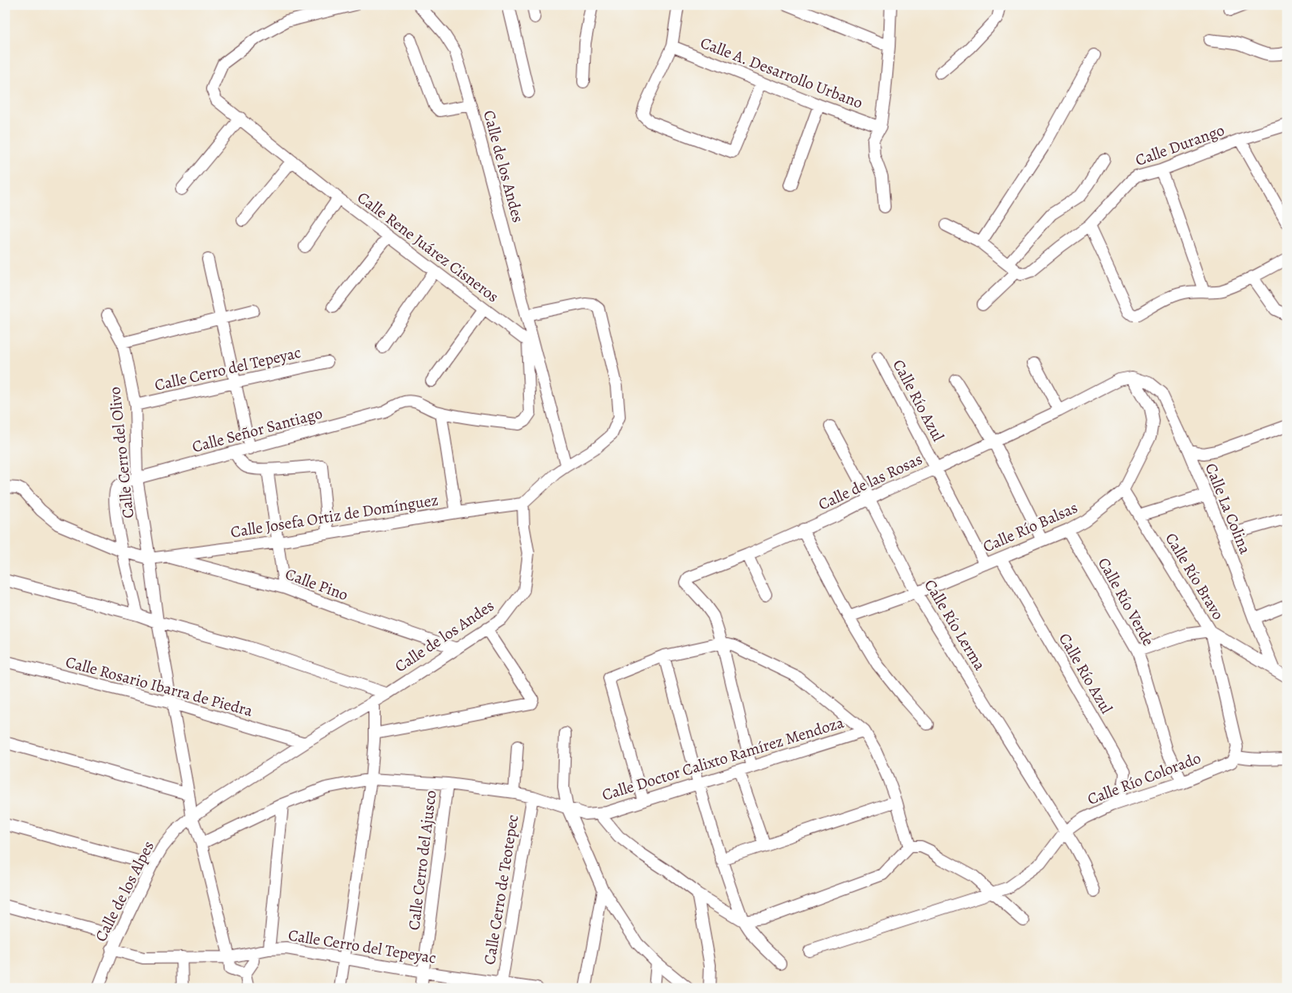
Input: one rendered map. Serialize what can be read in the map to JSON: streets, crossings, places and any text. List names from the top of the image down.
{
  "streets": {
    "street": [
      "Calle A. Desarrollo Urbano",
      "Calle Durango",
      "Calle de los Andes",
      "Calle Rene Juárez Cisneros",
      "Calle Cerro del Tepeyac",
      "Calle Río Azul",
      "Calle Señor Santiago",
      "Calle Cerro del Olivo",
      "Calle de las Rosas",
      "Calle La Colina",
      "Calle Josefa Ortiz de Domínguez",
      "Calle Río Balsas",
      "Calle Río Bravo",
      "Calle Pino",
      "Calle Río Verde",
      "Calle Río Lerma",
      "Calle Rosario Ibarra de Piedra",
      "Calle Doctor Calixto Ramírez Mendoza",
      "Calle Río Colorado",
      "Calle Cerro del Ajusco",
      "Calle Cerro de Teotepec",
      "Calle de los Alpes"
    ]
  },
  "crossings": [
    ["Calle de los Andes", "Calle Rene Juárez Cisneros"],
    ["Calle de los Andes", "Calle Señor Santiago"],
    ["Calle de los Andes", "Calle Cerro del Olivo"],
    ["Calle de los Andes", "Calle Josefa Ortiz de Domínguez"],
    ["Calle de los Andes", "Calle Pino"],
    ["Calle de los Andes", "Calle Rosario Ibarra de Piedra"],
    ["Calle de los Andes", "Calle de los Alpes"],
    ["Calle Rene Juárez Cisneros", "Calle Señor Santiago"],
    ["Calle Cerro del Tepeyac", "Calle Cerro del Olivo"],
    ["Calle Cerro del Tepeyac", "Calle Cerro del Ajusco"],
    ["Calle Cerro del Tepeyac", "Calle Cerro de Teotepec"],
    ["Calle Cerro del Tepeyac", "Calle de los Alpes"],
    ["Calle Río Azul", "Calle de las Rosas"],
    ["Calle Río Azul", "Calle Río Balsas"],
    ["Calle Río Azul", "Calle Río Colorado"],
    ["Calle Señor Santiago", "Calle Cerro del Olivo"],
    ["Calle Cerro del Olivo", "Calle Josefa Ortiz de Domínguez"],
    ["Calle Cerro del Olivo", "Calle Rosario Ibarra de Piedra"],
    ["Calle Cerro del Olivo", "Calle Doctor Calixto Ramírez Mendoza"],
    ["Calle Cerro del Olivo", "Calle de los Alpes"],
    ["Calle de las Rosas", "Calle La Colina"],
    ["Calle de las Rosas", "Calle Río Balsas"],
    ["Calle de las Rosas", "Calle Río Lerma"],
    ["Calle La Colina", "Calle Río Balsas"],
    ["Calle Josefa Ortiz de Domínguez", "Calle Pino"],
    ["Calle Río Balsas", "Calle Río Bravo"],
    ["Calle Río Balsas", "Calle Río Verde"],
    ["Calle Río Balsas", "Calle Río Lerma"],
    ["Calle Río Bravo", "Calle Río Colorado"],
    ["Calle Río Verde", "Calle Río Colorado"],
    ["Calle Río Lerma", "Calle Río Colorado"],
    ["Calle Doctor Calixto Ramírez Mendoza", "Calle Cerro del Ajusco"],
    ["Calle Doctor Calixto Ramírez Mendoza", "Calle Cerro de Teotepec"]
  ]
}
